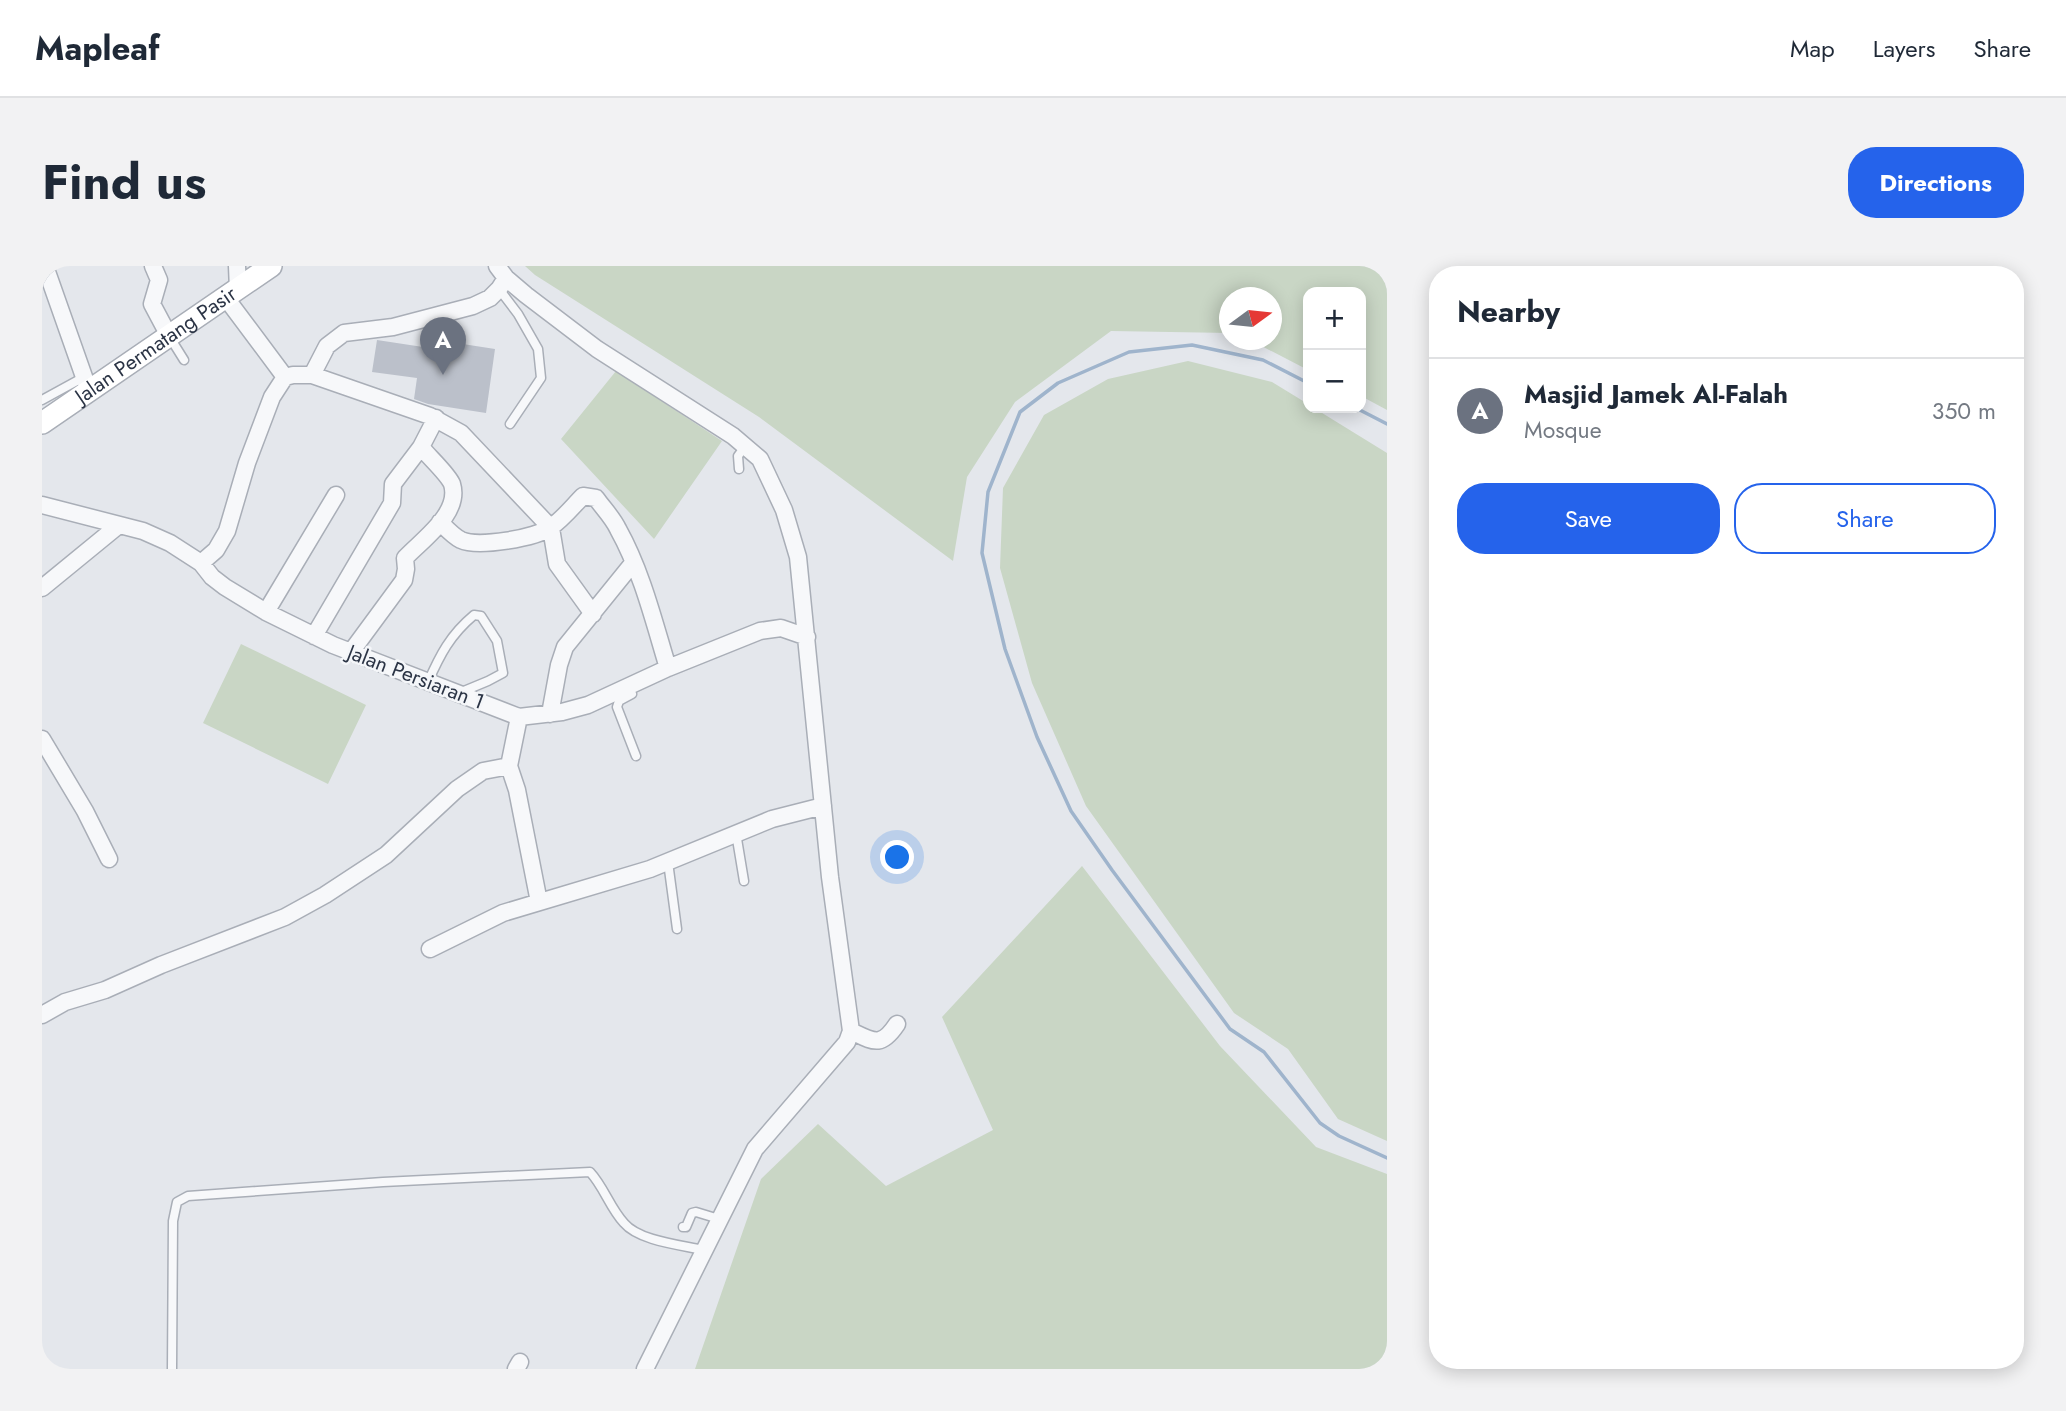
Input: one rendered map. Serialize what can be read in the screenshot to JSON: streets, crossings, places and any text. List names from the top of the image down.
{
  "streets": {
    "main road": ["Jalan Permatang Pasir"],
    "street": ["Jalan Persiaran 1"]
  },
  "north": "right",
  "page": {
    "header": "Mapleaf",
    "nav": ["Map", "Layers", "Share"],
    "title": "Find us",
    "buttons": [
      "Directions",
      ["Save", "Share"]
    ],
    "heading": "Nearby",
    "map_buttons": ["+", "−"],
    "pins": "A",
    "list": [
      {
        "mark": "A",
        "name": "Masjid Jamek Al-Falah",
        "note": "Mosque",
        "value": "350 m"
      }
    ]
  }
}
